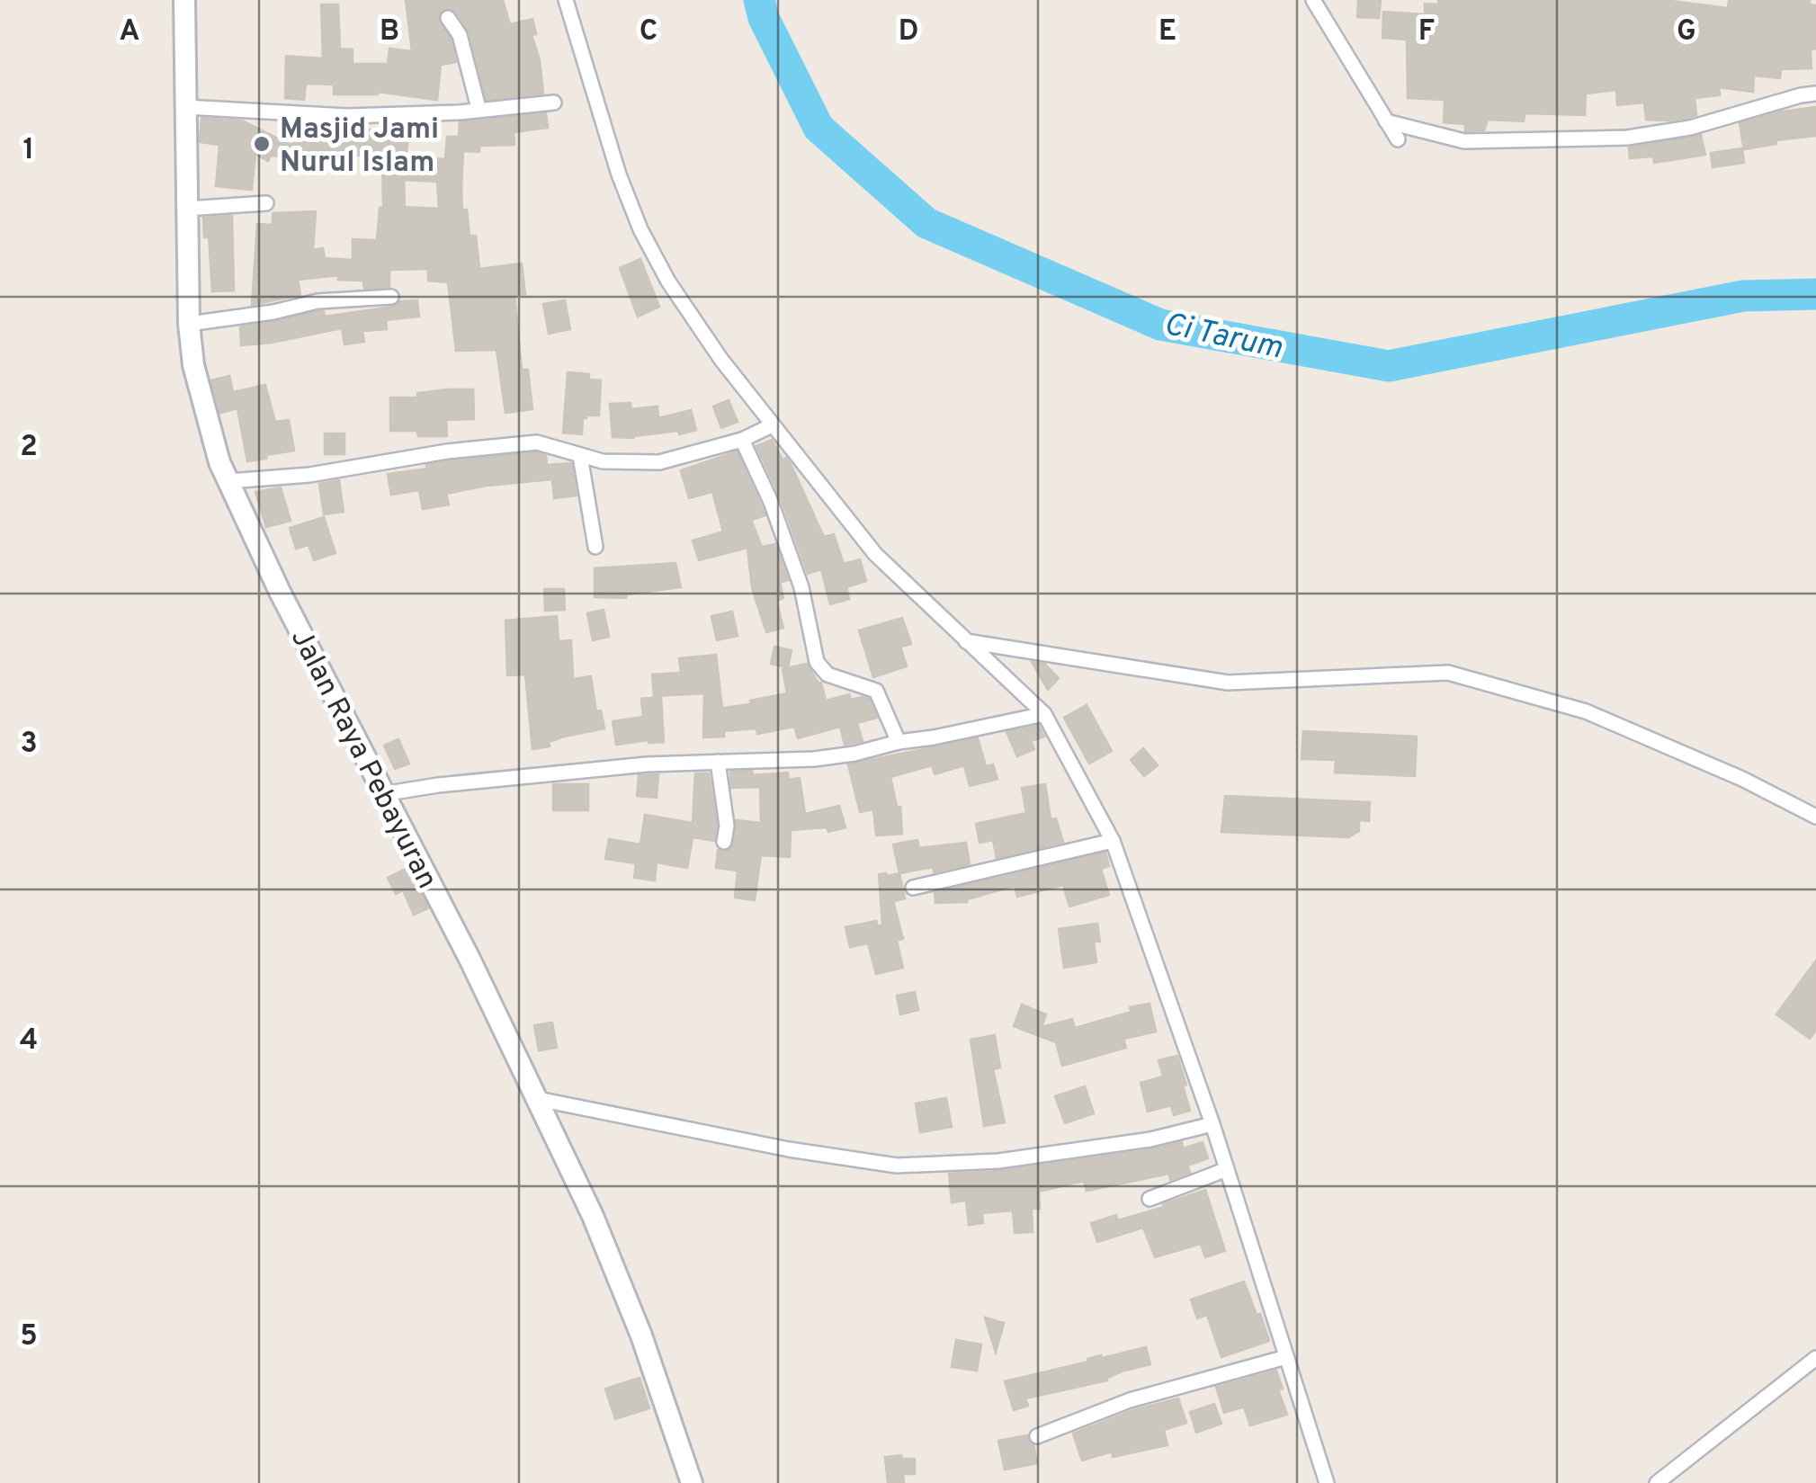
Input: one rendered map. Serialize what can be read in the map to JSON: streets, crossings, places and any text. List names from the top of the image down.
{
  "streets": {
    "main road": ["Jalan Raya Pebayuran"]
  },
  "water": ["Ci Tarum"],
  "places": ["Masjid Jami Nurul Islam"],
  "grid": {
    "columns": [
      "A",
      "B",
      "C",
      "D",
      "E",
      "F",
      "G"
    ],
    "rows": [
      "1",
      "2",
      "3",
      "4",
      "5"
    ]
  }
}
